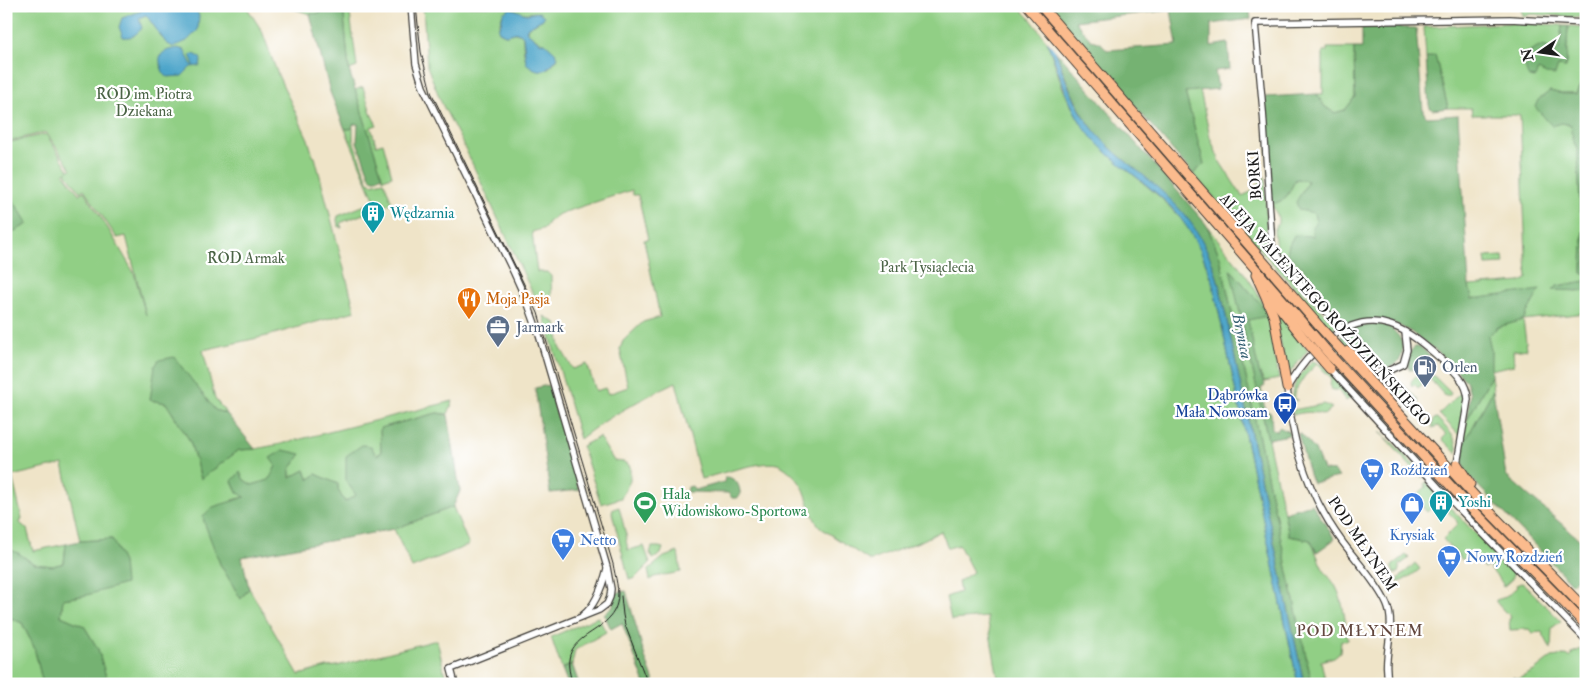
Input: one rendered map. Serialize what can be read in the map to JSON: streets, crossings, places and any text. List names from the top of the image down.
{
  "streets": {
    "highway": ["ALEJA WALENTEGO ROŹDZIEŃSKIEGO"],
    "street": ["BORKI", "POD MŁYNEM"]
  },
  "districts": ["POD MŁYNEM"],
  "water": ["Brynica"],
  "parks": ["ROD im. Piotra Dziekana", "ROD Armak", "Park Tysiąclecia"],
  "places": {
    "building": ["Wędzarnia", "Yoshi"],
    "restaurant": ["Moja Pasja"],
    "office": ["Jarmark"],
    "fuel station": ["Orlen"],
    "bus stop": ["Dąbrówka Mała Nowosam"],
    "supermarket": ["Roździeń", "Netto", "Nowy Rozdzień"],
    "sports": ["Hala Widowiskowo-Sportowa"],
    "shop": ["Krysiak"]
  },
  "north": "left"
}
